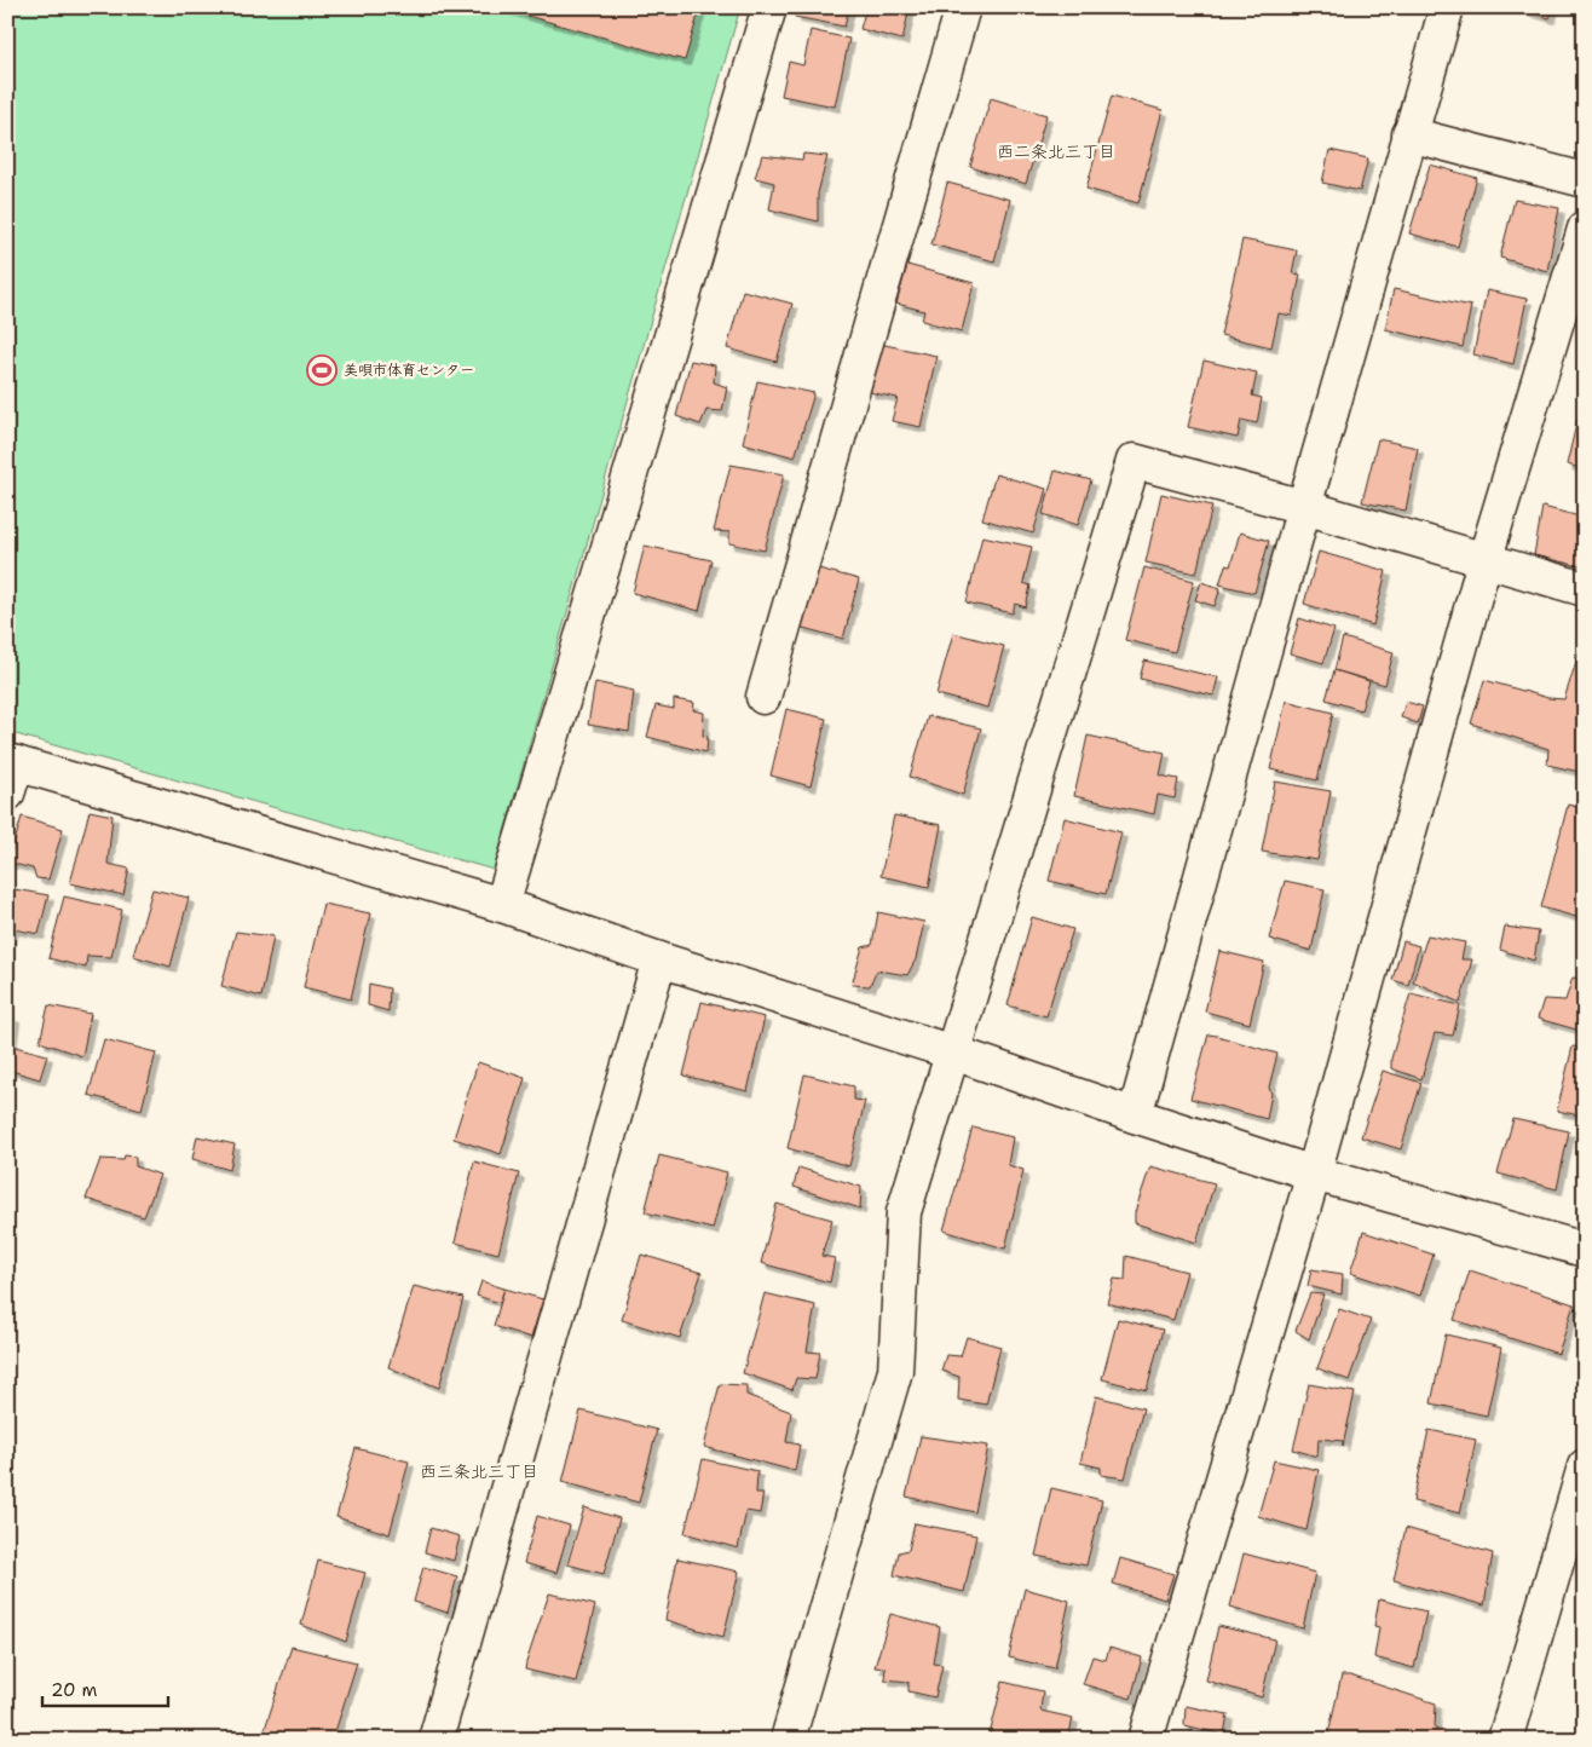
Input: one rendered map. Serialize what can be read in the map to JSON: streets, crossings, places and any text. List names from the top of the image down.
{
  "districts": ["西二条北三丁目", "西三条北三丁目"],
  "places": {
    "sports": ["美唄市体育センター"]
  },
  "scale_bar": "20 m"
}
